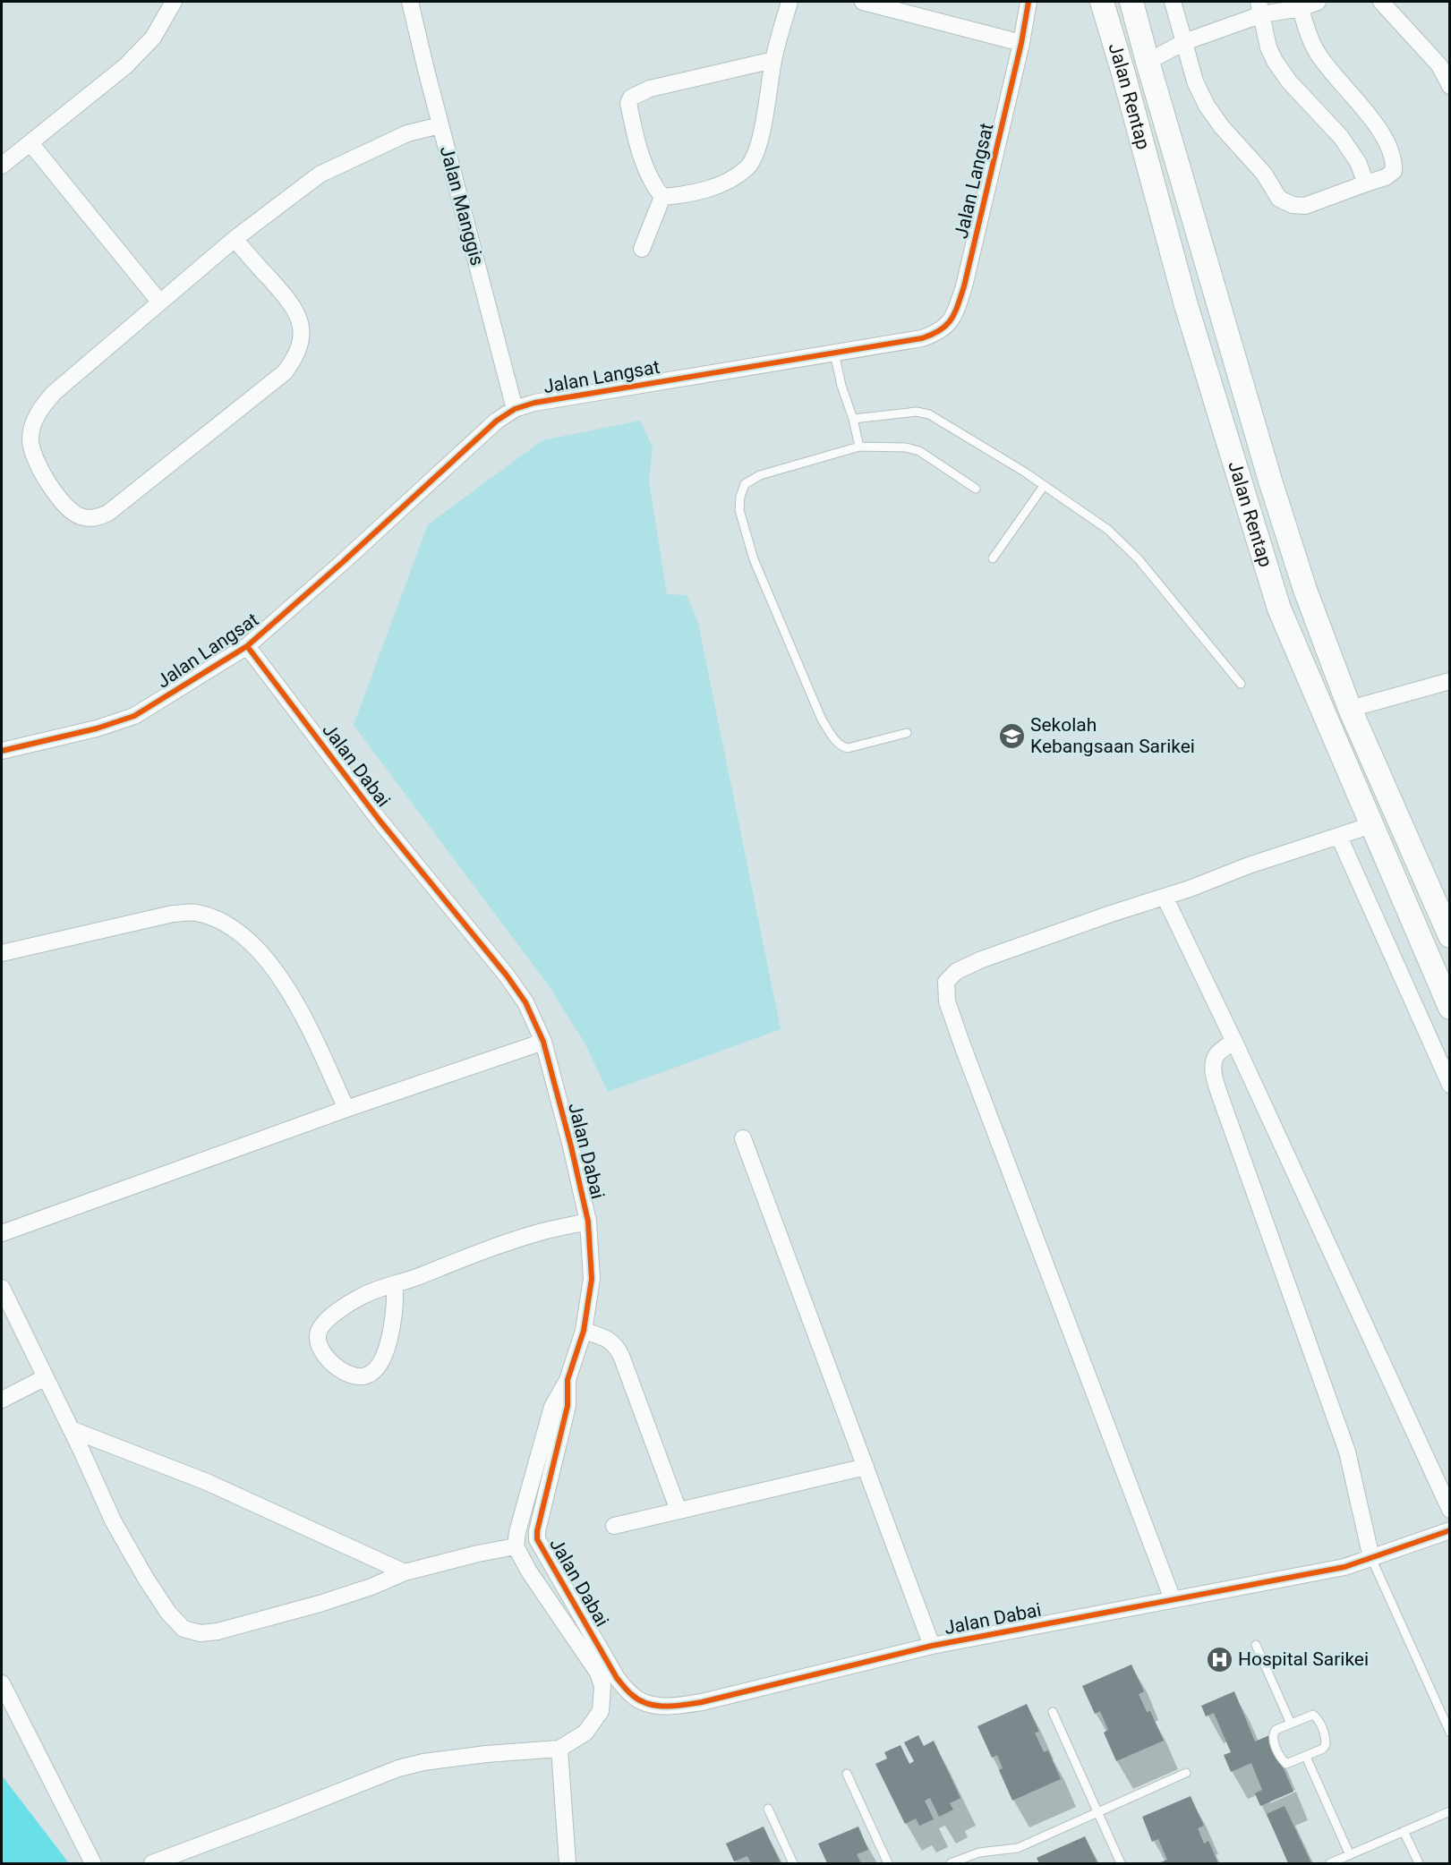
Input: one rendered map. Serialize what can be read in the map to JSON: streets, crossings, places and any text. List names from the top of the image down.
{
  "streets": {
    "main road": ["Jalan Rentap"],
    "street": ["Jalan Langsat", "Jalan Manggis", "Jalan Dabai"]
  },
  "crossings": [
    ["Jalan Langsat", "Jalan Manggis"],
    ["Jalan Langsat", "Jalan Dabai"]
  ],
  "places": {
    "school or university": ["Sekolah Kebangsaan Sarikei"],
    "hospital": ["Hospital Sarikei"]
  }
}
